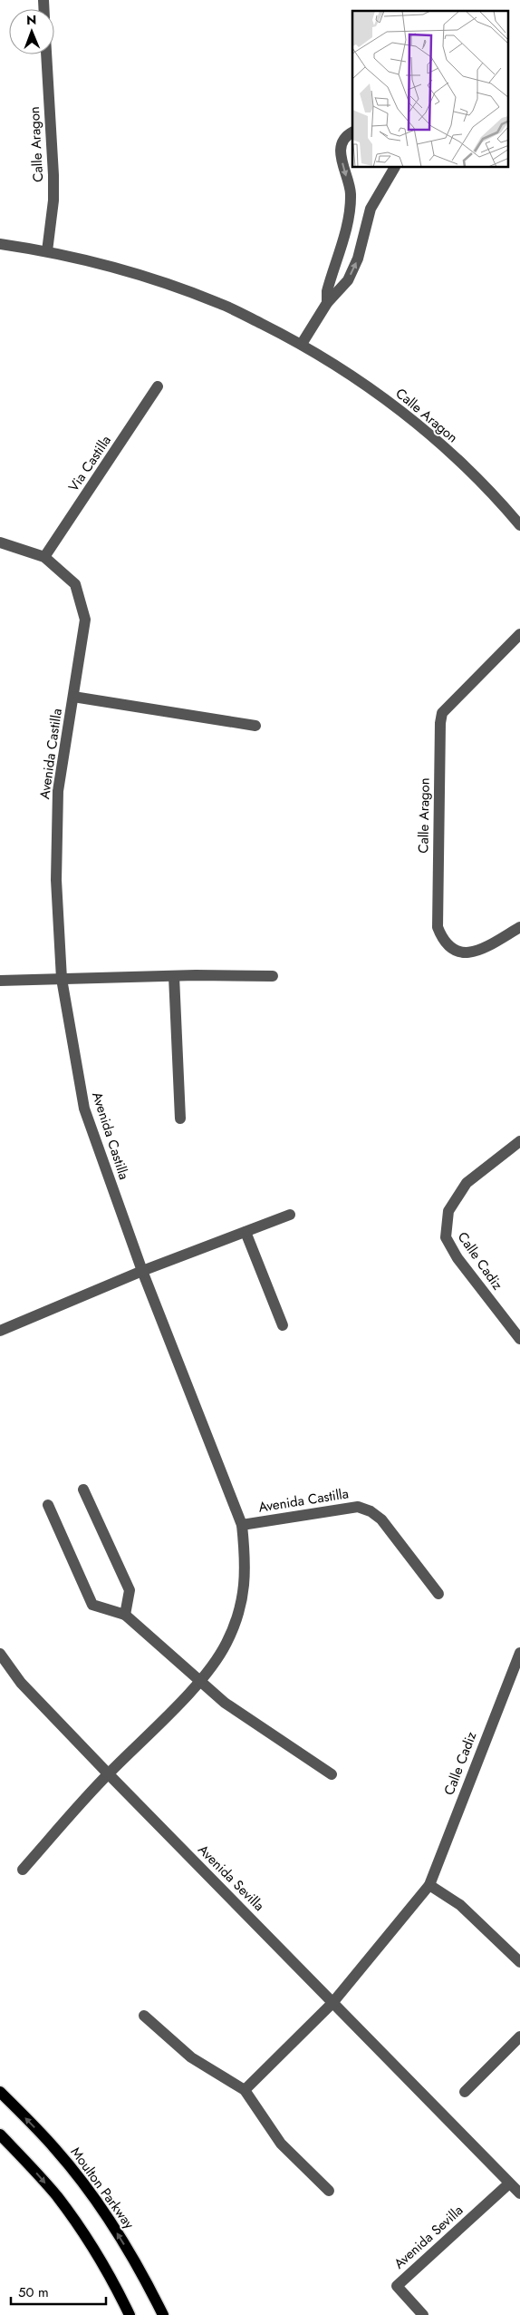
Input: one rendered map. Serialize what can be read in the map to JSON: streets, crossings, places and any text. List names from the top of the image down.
{
  "streets": {
    "main road": ["Moulton Parkway"],
    "street": [
      "Calle Aragon",
      "Via Castilla",
      "Avenida Castilla",
      "Calle Cadiz",
      "Avenida Sevilla"
    ]
  },
  "crossings": [
    ["Via Castilla", "Avenida Castilla"],
    ["Avenida Castilla", "Avenida Sevilla"],
    ["Calle Cadiz", "Avenida Sevilla"]
  ],
  "scale_bar": "50 m",
  "north": "top"
}
